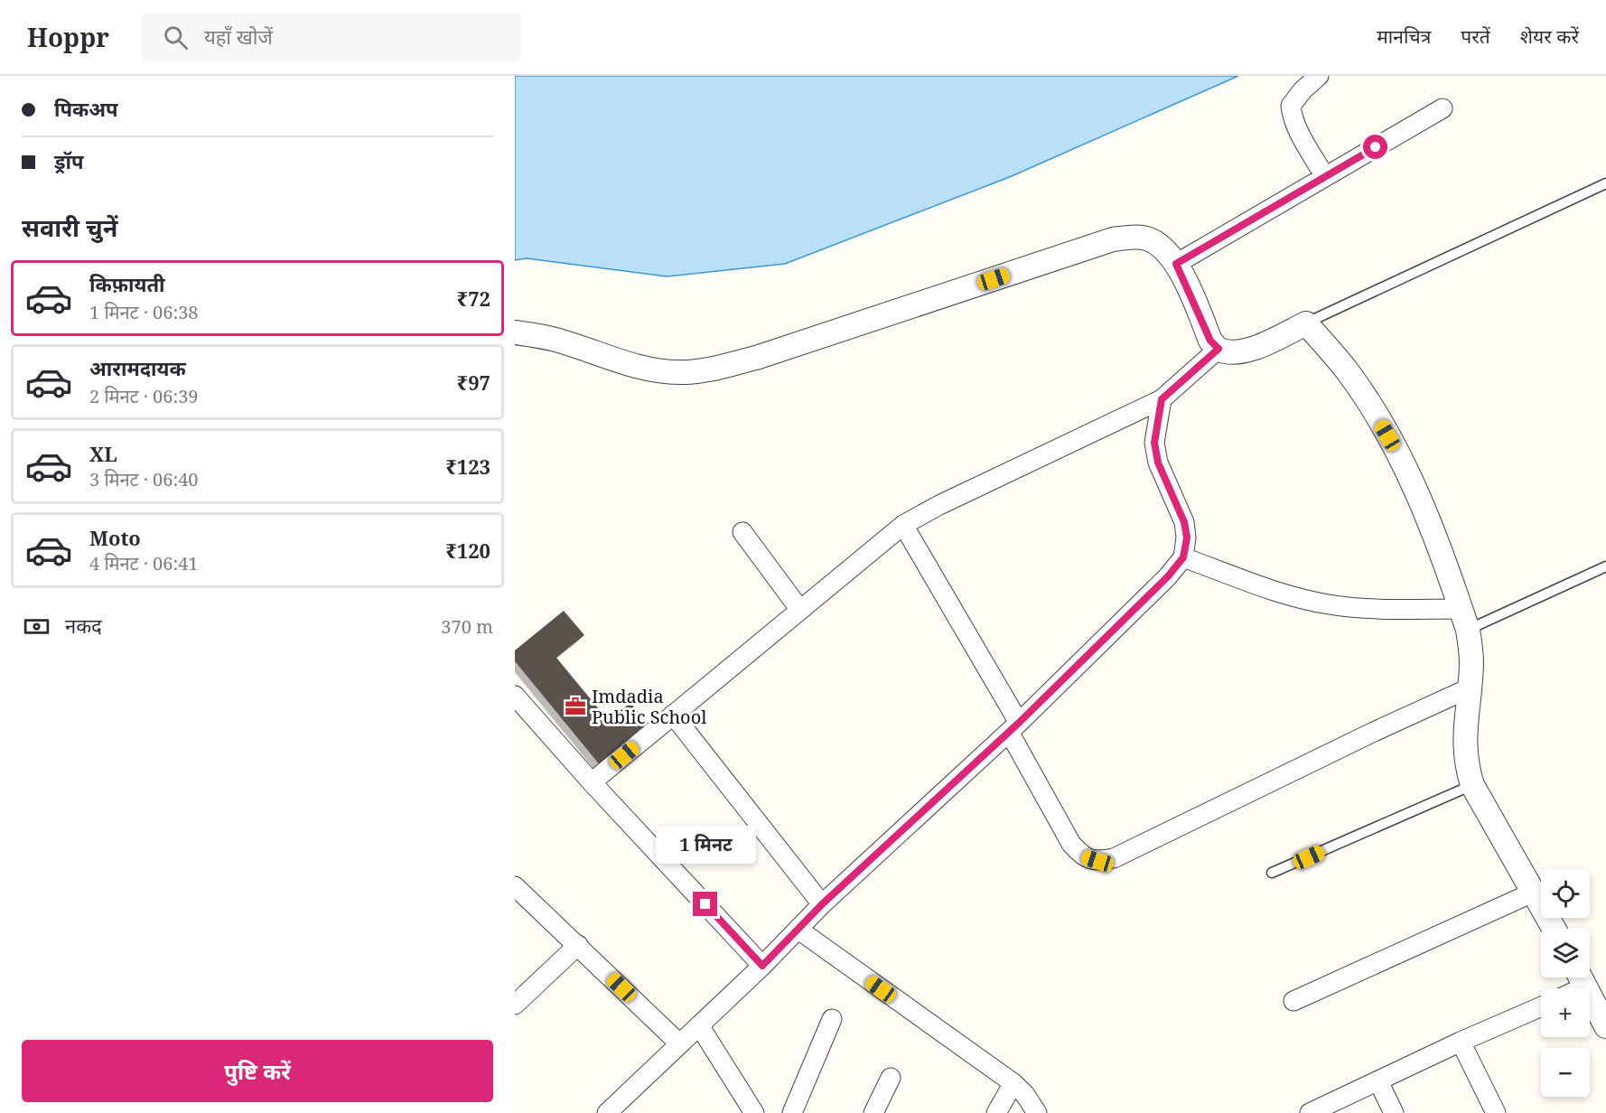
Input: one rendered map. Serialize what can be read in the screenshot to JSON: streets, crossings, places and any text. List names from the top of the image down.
{
  "places": {
    "office": ["Imdadia Public School"]
  },
  "page": {
    "header": "Hoppr",
    "search": "यहाँ खोजें",
    "nav": ["मानचित्र", "परतें", "शेयर करें"],
    "banner": ["पिकअप", "ड्रॉप"],
    "heading": "सवारी चुनें",
    "list": [
      {
        "name": "किफ़ायती",
        "note": "1 मिनट · 06:38",
        "value": "₹72"
      },
      {
        "name": "आरामदायक",
        "note": "2 मिनट · 06:39",
        "value": "₹97"
      },
      {
        "name": "XL",
        "note": "3 मिनट · 06:40",
        "value": "₹123"
      },
      {
        "name": "Moto",
        "note": "4 मिनट · 06:41",
        "value": "₹120"
      }
    ],
    "pay": ["नकद", "370 m"],
    "bubble": "1 मिनट",
    "map_buttons": ["+", "−"],
    "buttons": "पुष्टि करें"
  }
}
